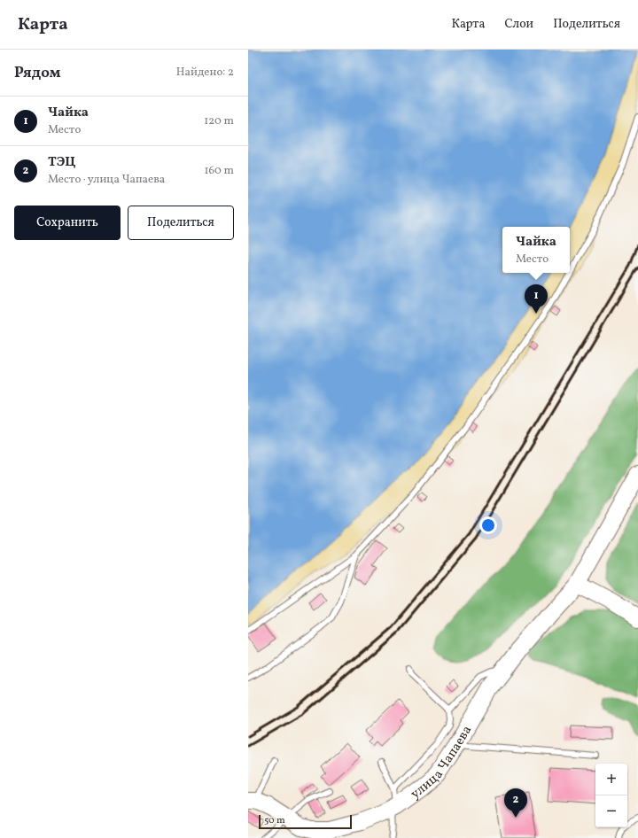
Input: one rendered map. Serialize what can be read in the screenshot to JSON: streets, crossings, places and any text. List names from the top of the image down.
{
  "streets": {
    "main road": ["улица Чапаева"]
  },
  "scale_bar": "50 m",
  "page": {
    "header": "Карта",
    "nav": ["Карта", "Слои", "Поделиться"],
    "heading": ["Рядом", "Найдено: 2"],
    "list": [
      {
        "mark": "1",
        "name": "Чайка",
        "note": "Место",
        "value": "120 m"
      },
      {
        "mark": "2",
        "name": "ТЭЦ",
        "note": "Место · улица Чапаева",
        "value": "160 m"
      }
    ],
    "buttons": ["Сохранить", "Поделиться"],
    "popup": ["Чайка", "Место"],
    "pins": ["1", "2"],
    "map_buttons": ["+", "−"],
    "scale": "50 m"
  }
}
